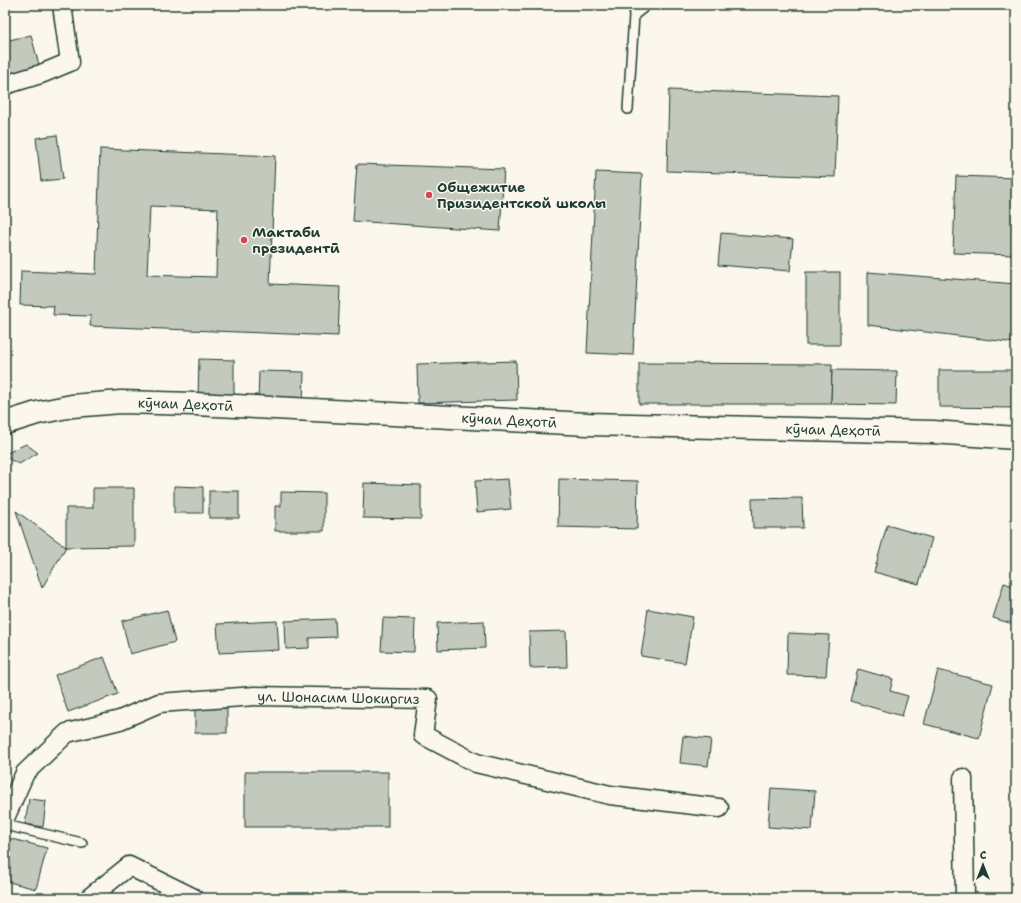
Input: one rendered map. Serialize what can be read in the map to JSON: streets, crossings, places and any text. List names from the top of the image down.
{
  "streets": {
    "main road": ["кӯчаи Деҳотӣ"],
    "street": ["ул. Шонасим Шокиргиз"]
  },
  "places": ["Общежитие Призидентской школы", "Мактаби президентӣ"],
  "north": "top"
}
